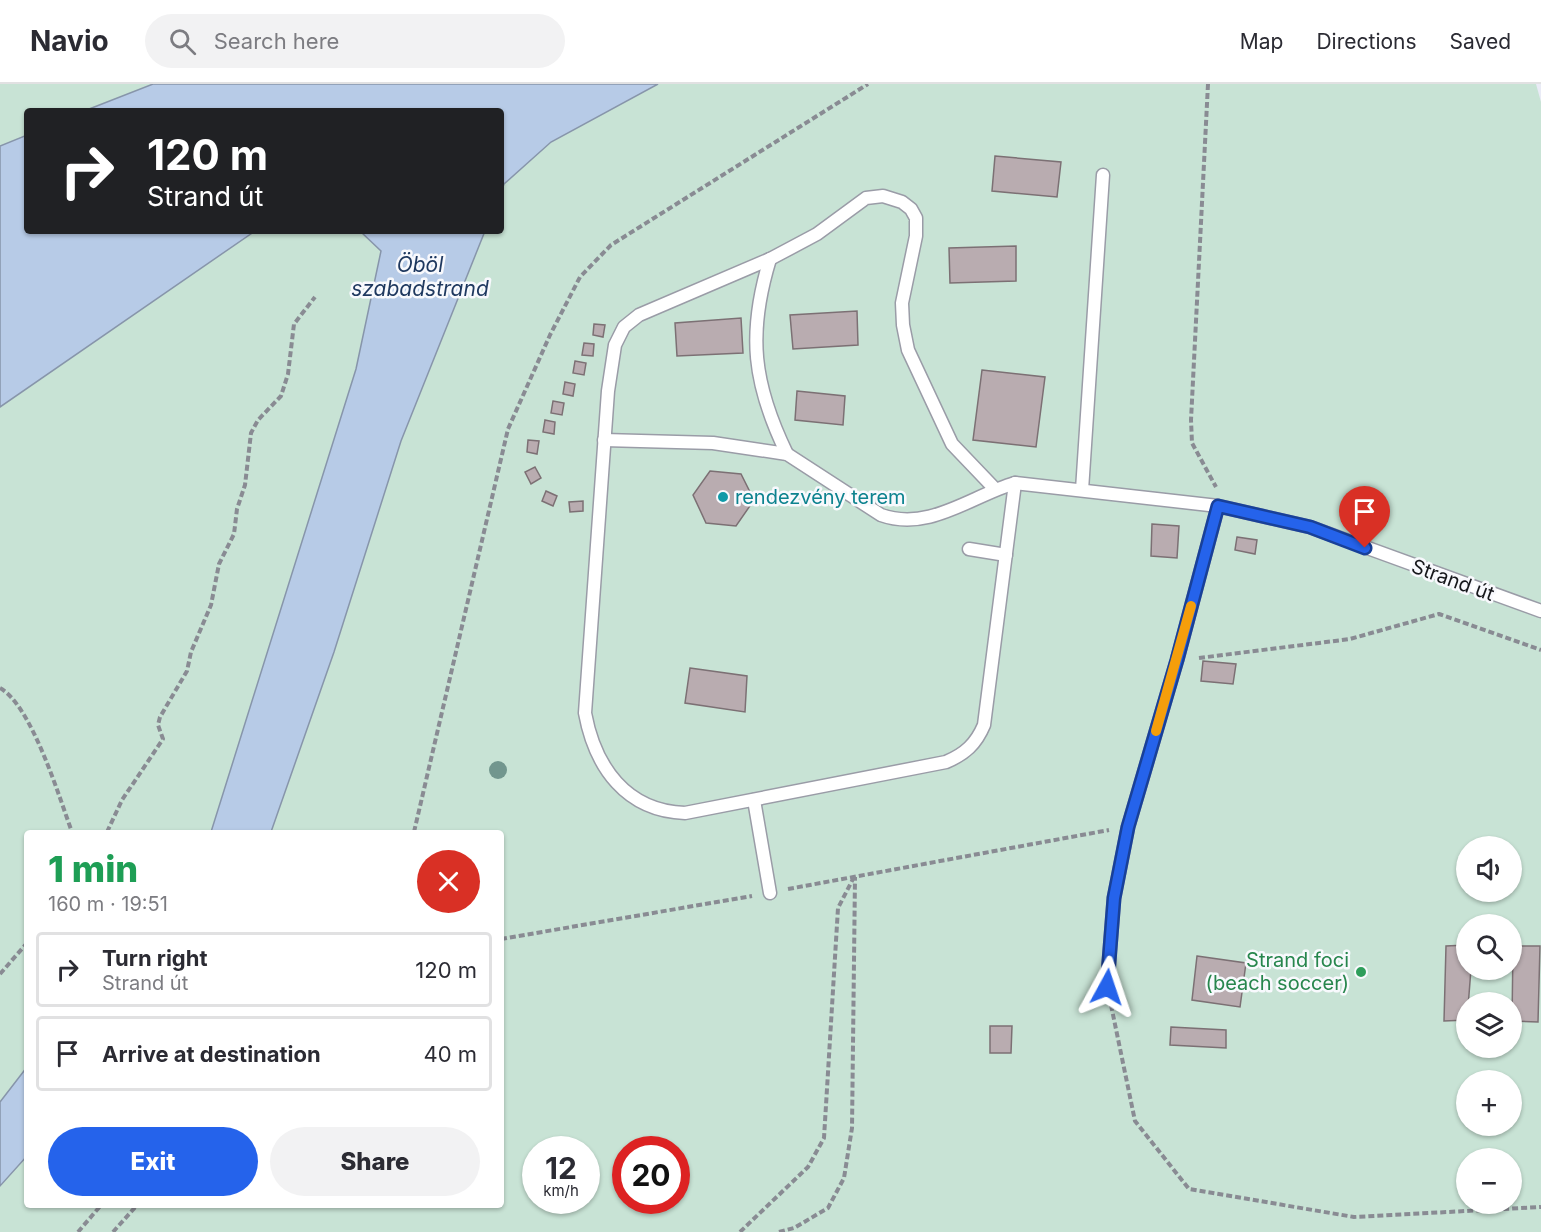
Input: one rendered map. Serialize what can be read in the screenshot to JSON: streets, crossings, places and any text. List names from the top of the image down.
{
  "streets": {
    "lane": ["Strand út"]
  },
  "water": ["Öböl szabadstrand"],
  "places": ["rendezvény terem", "Strand foci (beach soccer)"],
  "page": {
    "header": "Navio",
    "search": "Search here",
    "nav": ["Map", "Directions", "Saved"],
    "turn": ["120 m", "Strand út"],
    "heading": ["1 min", "160 m · 19:51"],
    "map_buttons": ["+", "−"],
    "list": [
      {
        "name": "Turn right",
        "note": "Strand út",
        "value": "120 m"
      },
      {
        "name": "Arrive at destination",
        "value": "40 m"
      }
    ],
    "buttons": ["Exit", "Share"],
    "speed": "12 km/h",
    "limit": "20"
  }
}
